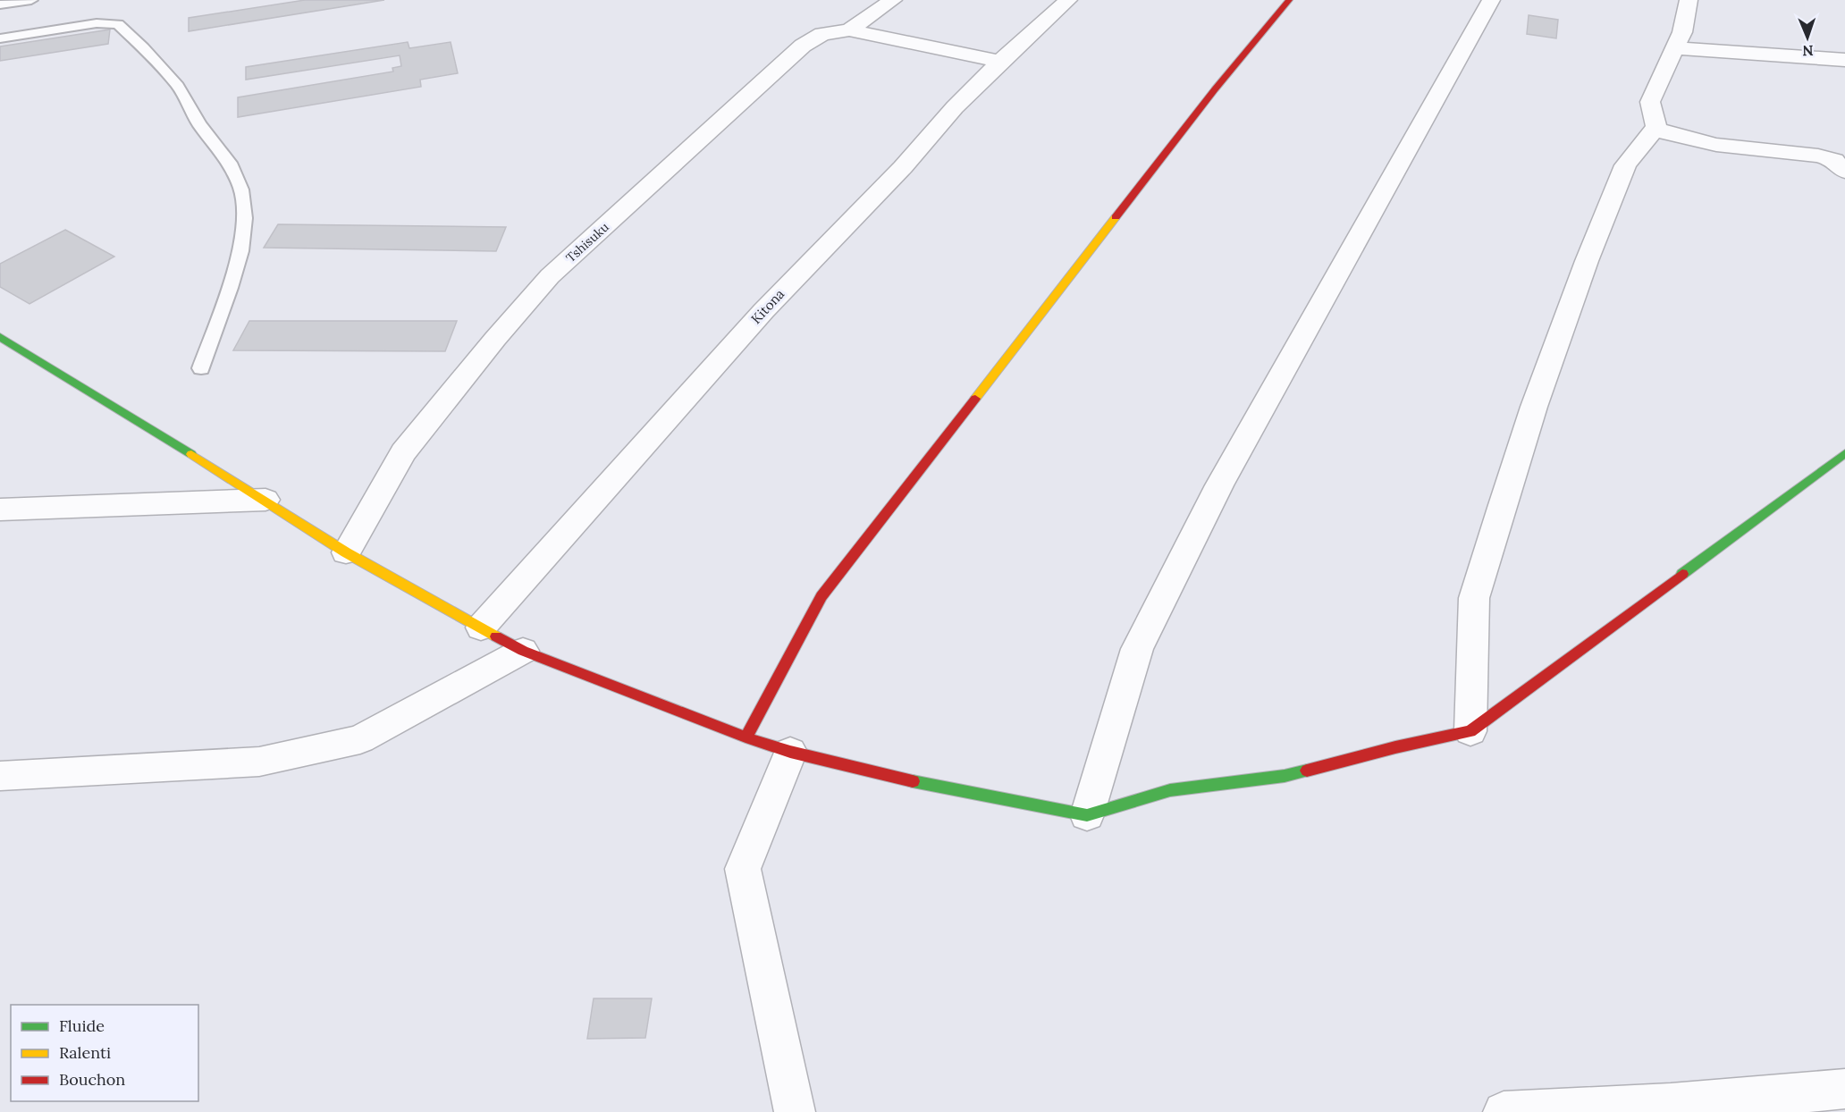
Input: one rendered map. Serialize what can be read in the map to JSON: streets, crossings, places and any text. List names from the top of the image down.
{
  "streets": {
    "street": ["Tshisuku", "Kitona"]
  },
  "legend": ["Fluide", "Ralenti", "Bouchon"],
  "north": "bottom"
}
